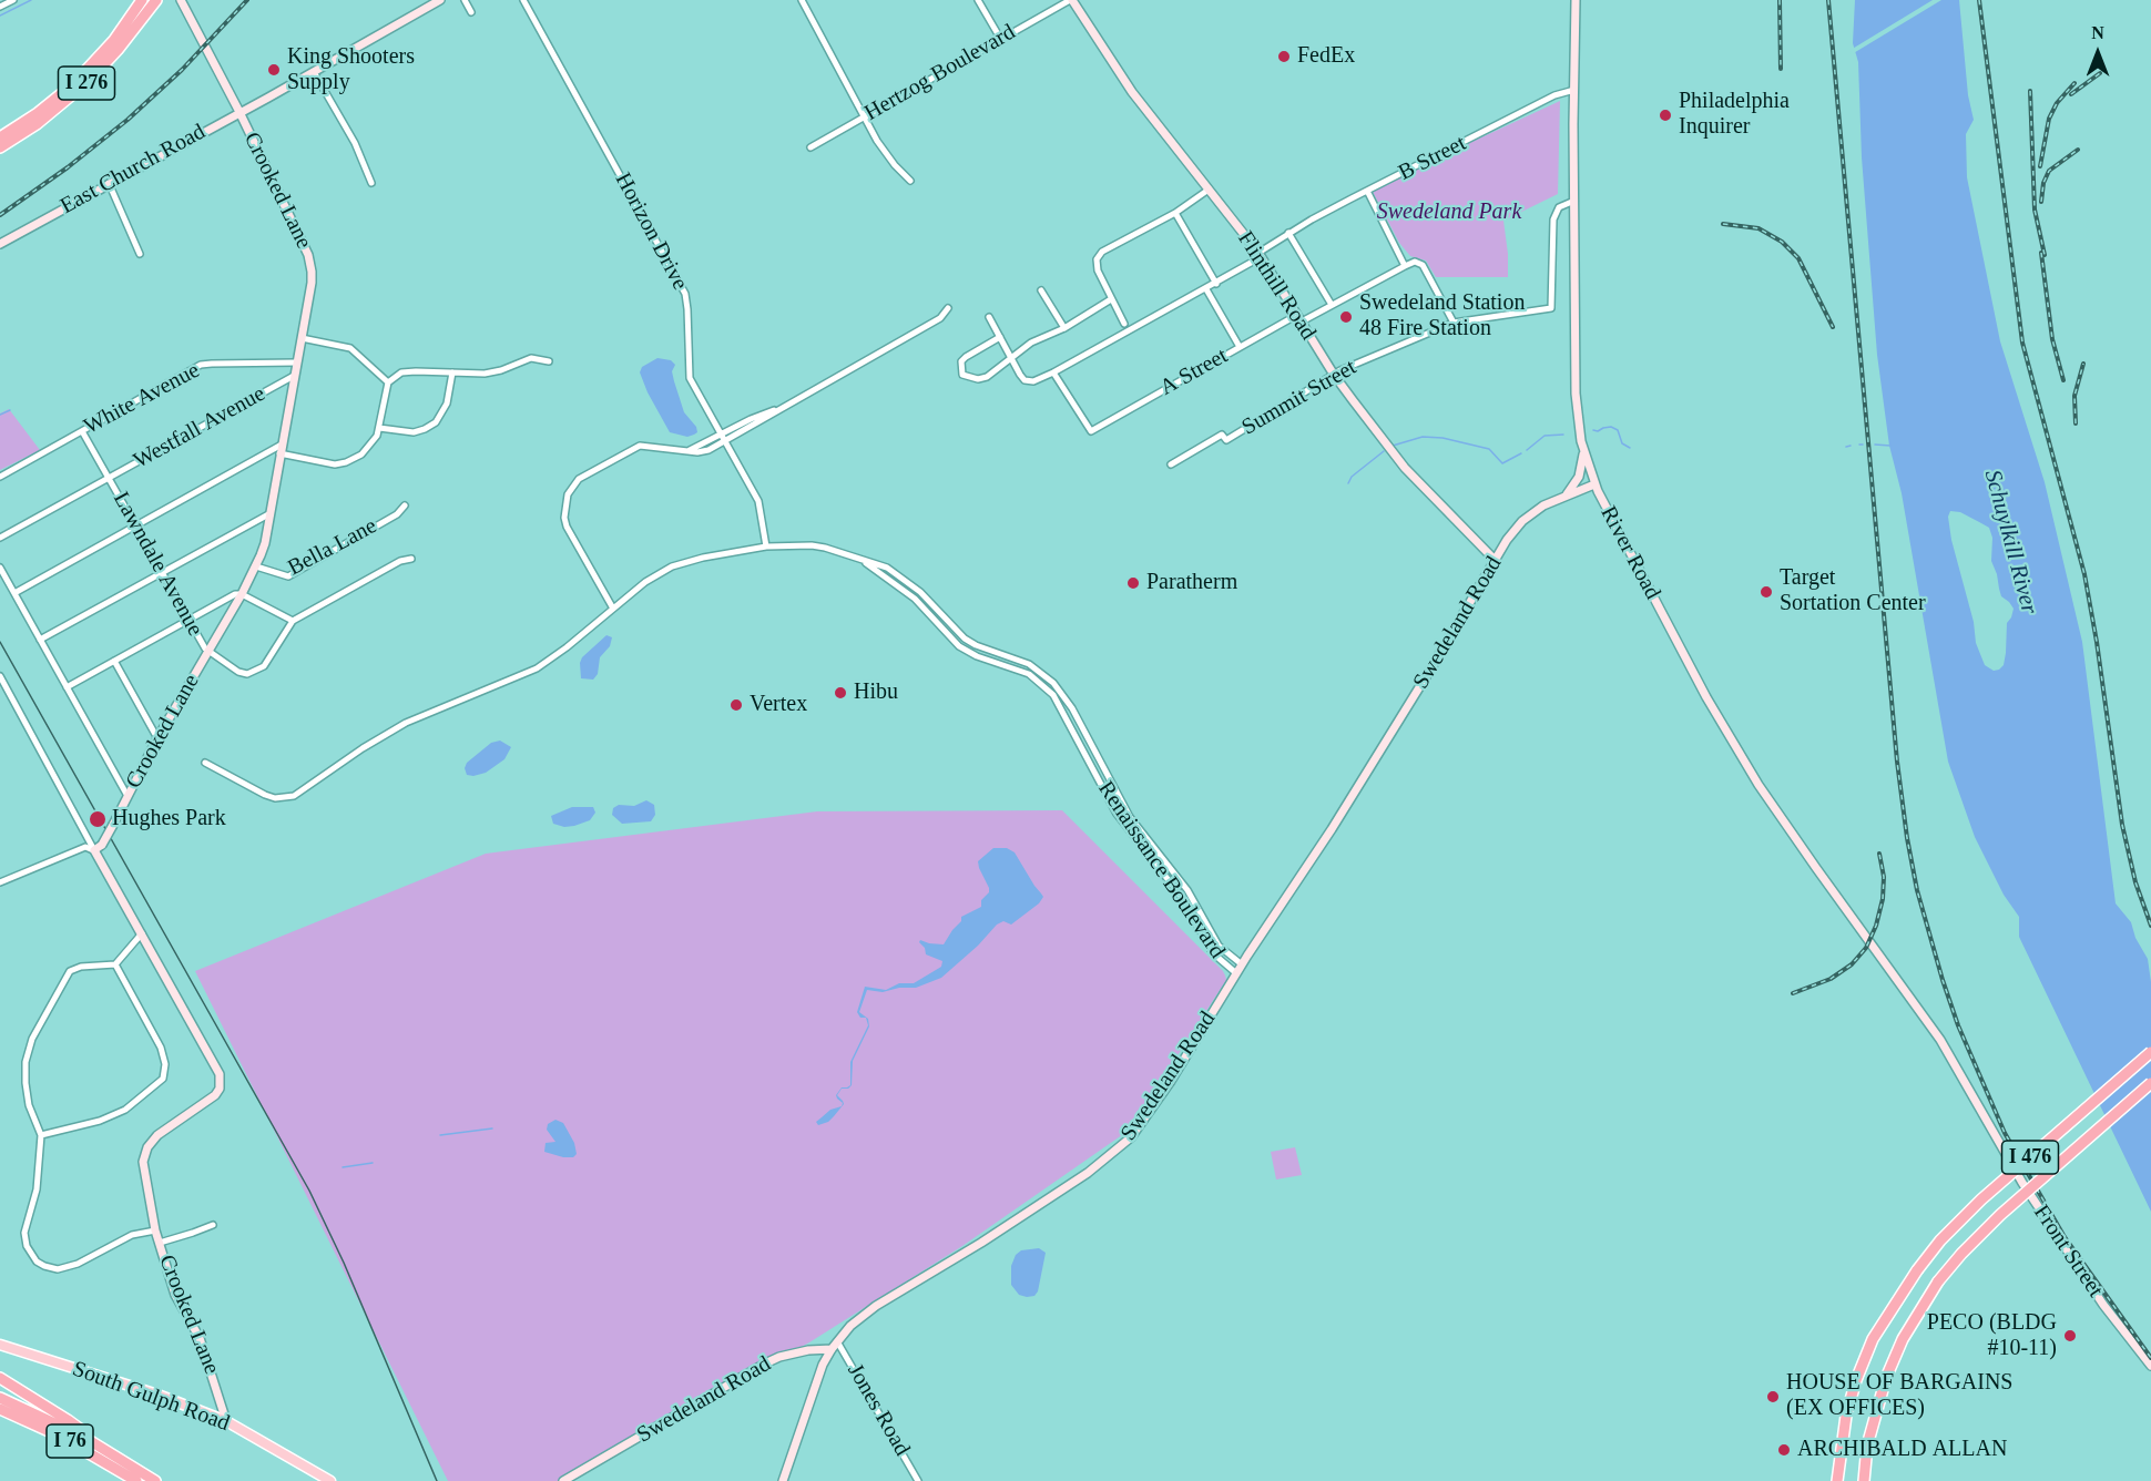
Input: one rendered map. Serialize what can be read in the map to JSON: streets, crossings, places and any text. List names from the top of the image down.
{
  "streets": {
    "highway": ["I 276", "I 476", "I 76"],
    "main road": [
      "East Church Road",
      "Crooked Lane",
      "Flinthill Road",
      "River Road",
      "Swedeland Road",
      "Front Street",
      "South Gulph Road"
    ],
    "street": [
      "Hertzog Boulevard",
      "B Street",
      "Horizon Drive",
      "A Street",
      "Summit Street",
      "White Avenue",
      "Westfall Avenue",
      "Bella Lane",
      "Lawndale Avenue",
      "Renaissance Boulevard",
      "Jones Road"
    ]
  },
  "crossings": [
    ["Hertzog Boulevard", "Flinthill Road"],
    ["B Street", "Flinthill Road"],
    ["B Street", "A Street"],
    ["B Street", "River Road"],
    ["East Church Road", "Crooked Lane"],
    ["Crooked Lane", "White Avenue"],
    ["Crooked Lane", "Westfall Avenue"],
    ["Crooked Lane", "Bella Lane"],
    ["Crooked Lane", "Lawndale Avenue"],
    ["Crooked Lane", "South Gulph Road"],
    ["Horizon Drive", "Renaissance Boulevard"],
    ["Flinthill Road", "A Street"],
    ["Flinthill Road", "Summit Street"],
    ["Flinthill Road", "Swedeland Road"],
    ["Summit Street", "River Road"],
    ["White Avenue", "Lawndale Avenue"],
    ["Westfall Avenue", "Lawndale Avenue"],
    ["River Road", "Swedeland Road"],
    ["River Road", "Front Street"],
    ["Swedeland Road", "Renaissance Boulevard"],
    ["Swedeland Road", "Jones Road"]
  ],
  "water": ["Schuylkill River"],
  "parks": ["Swedeland Park"],
  "places": [
    "FedEx",
    "King Shooters Supply",
    "Philadelphia Inquirer",
    "Swedeland Station 48 Fire Station",
    "Paratherm",
    "Target Sortation Center",
    "Hibu",
    "Vertex",
    "Hughes Park",
    "PECO (BLDG #10-11)",
    "HOUSE OF BARGAINS (EX OFFICES)",
    "ARCHIBALD ALLAN"
  ],
  "north": "top"
}
